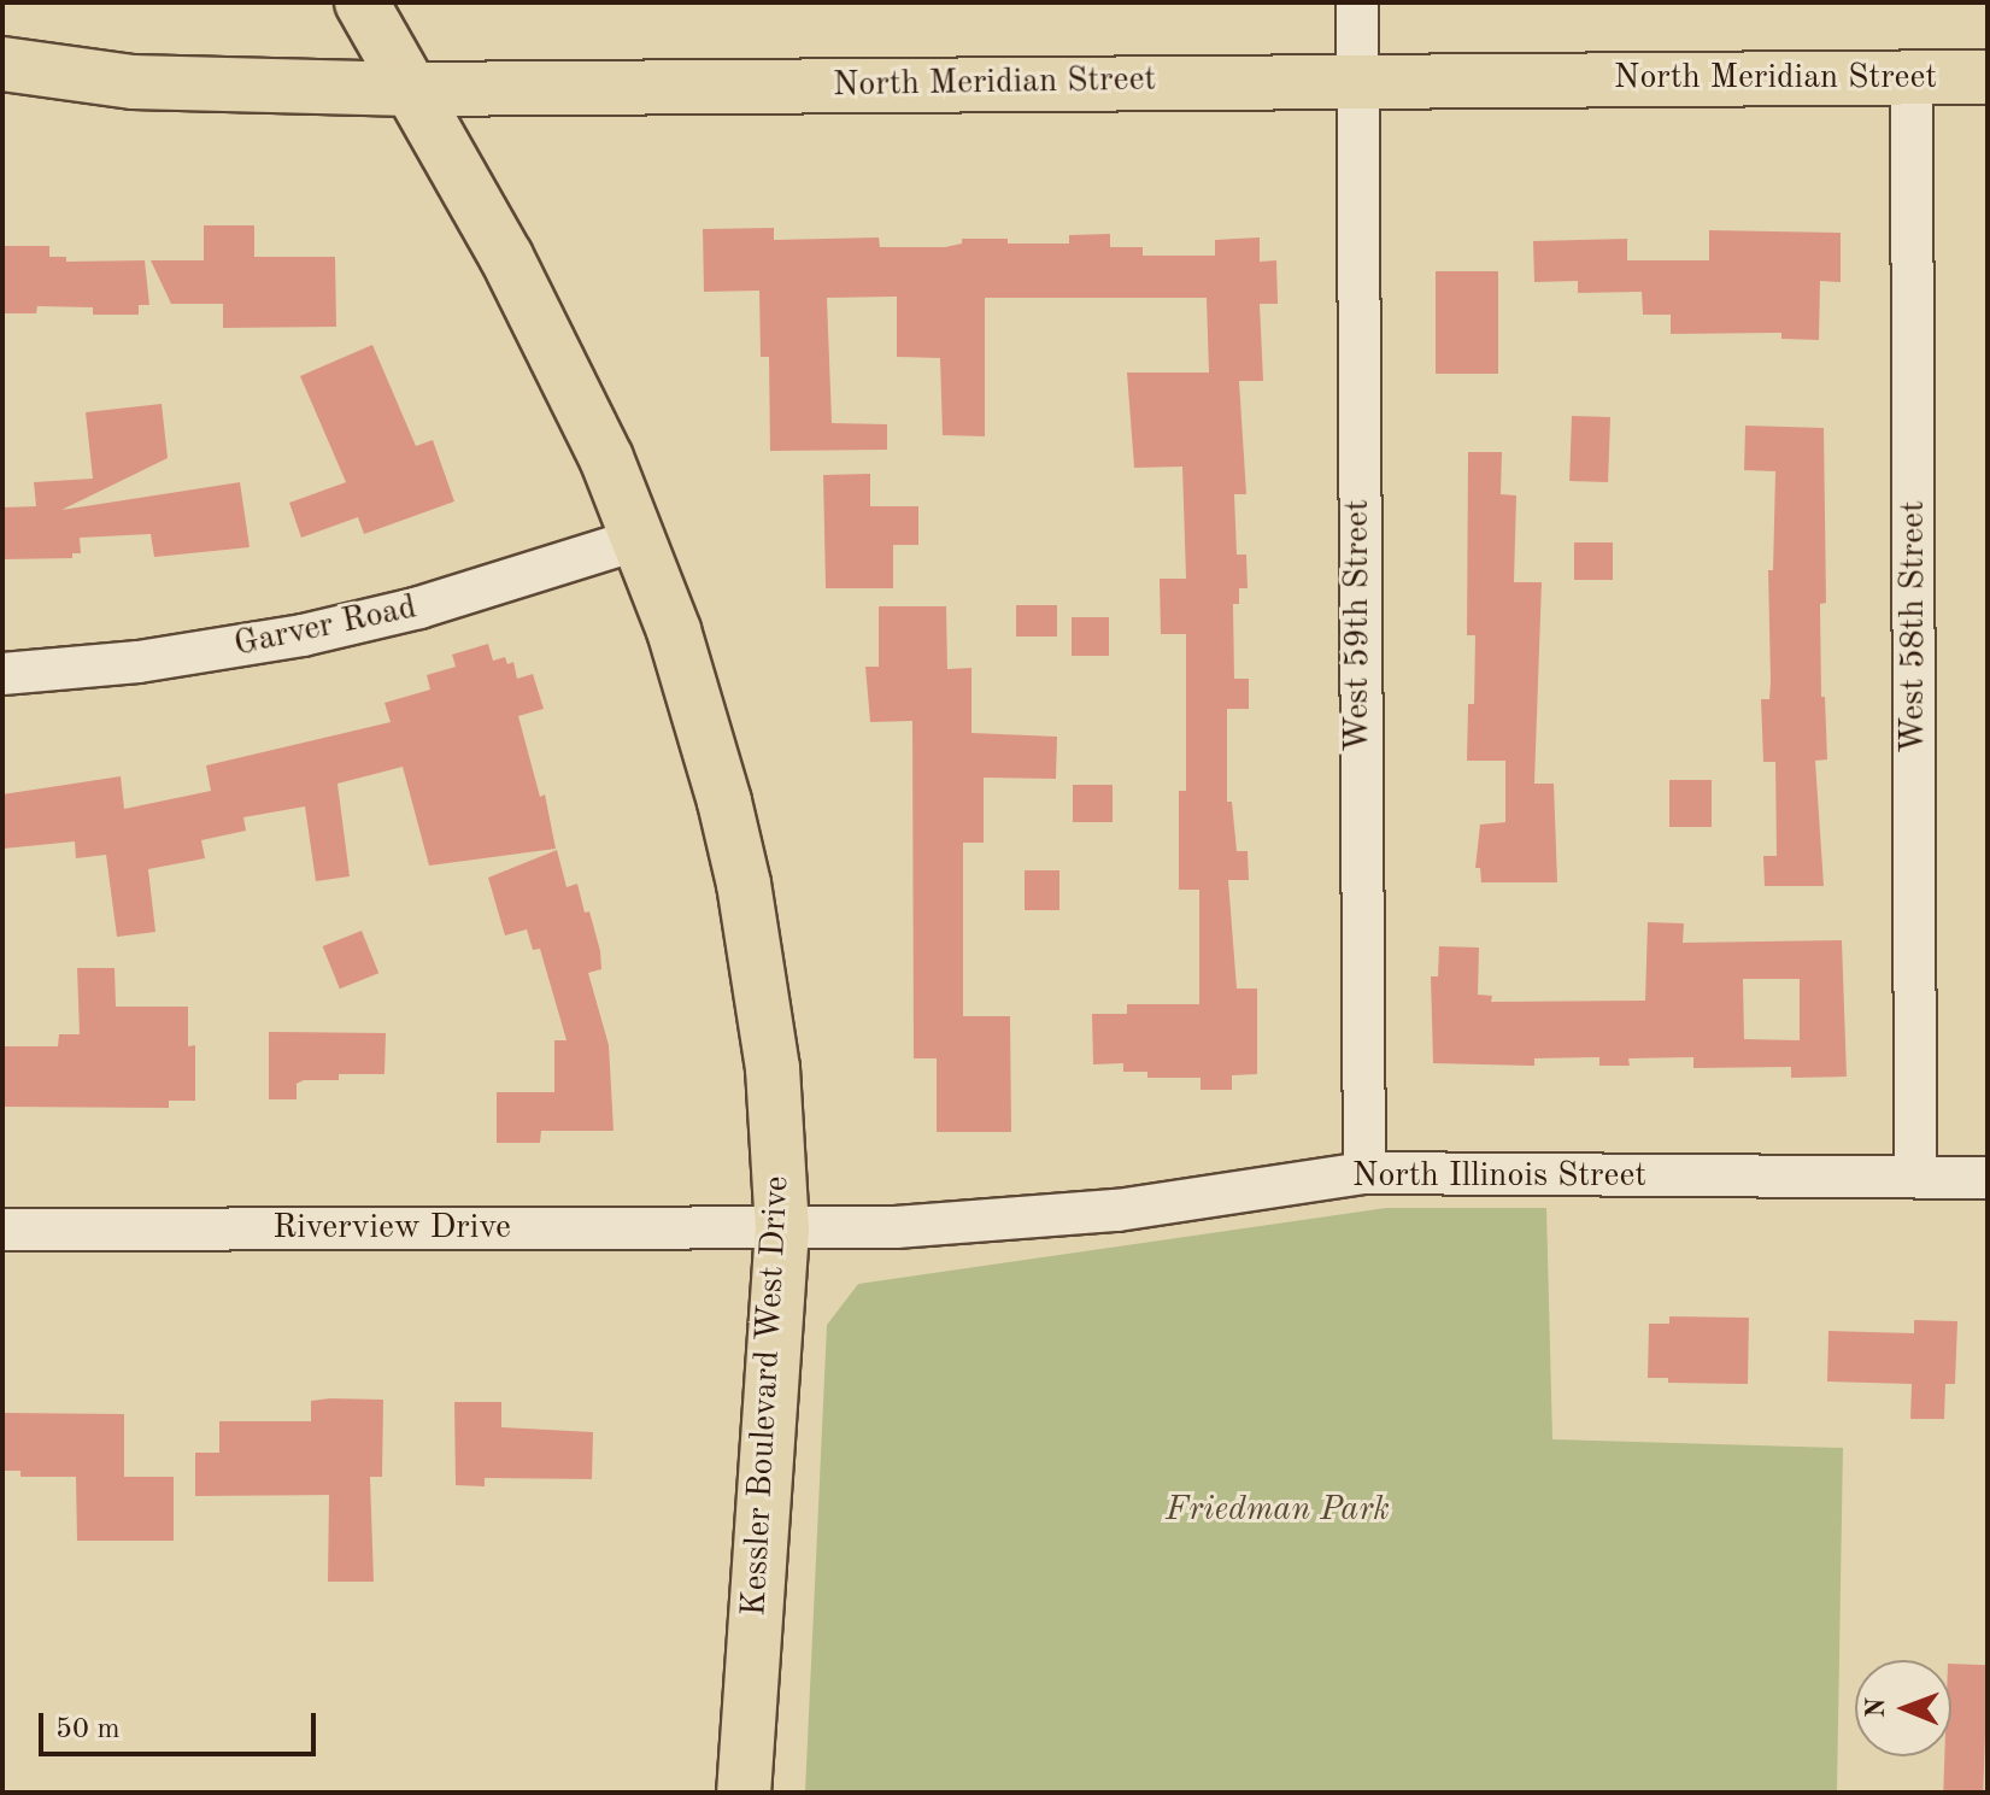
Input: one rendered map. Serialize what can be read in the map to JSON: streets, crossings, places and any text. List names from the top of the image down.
{
  "streets": {
    "main road": ["North Meridian Street", "Kessler Boulevard West Drive"],
    "street": [
      "West 59th Street",
      "Garver Road",
      "West 58th Street",
      "North Illinois Street",
      "Riverview Drive"
    ]
  },
  "crossings": [
    ["North Meridian Street", "West 59th Street"],
    ["North Meridian Street", "West 58th Street"],
    ["North Meridian Street", "Kessler Boulevard West Drive"],
    ["West 59th Street", "North Illinois Street"],
    ["Garver Road", "Kessler Boulevard West Drive"],
    ["West 58th Street", "North Illinois Street"],
    ["North Illinois Street", "Riverview Drive"],
    ["North Illinois Street", "Kessler Boulevard West Drive"],
    ["Riverview Drive", "Kessler Boulevard West Drive"]
  ],
  "parks": ["Friedman Park"],
  "scale_bar": "50 m",
  "north": "left"
}
